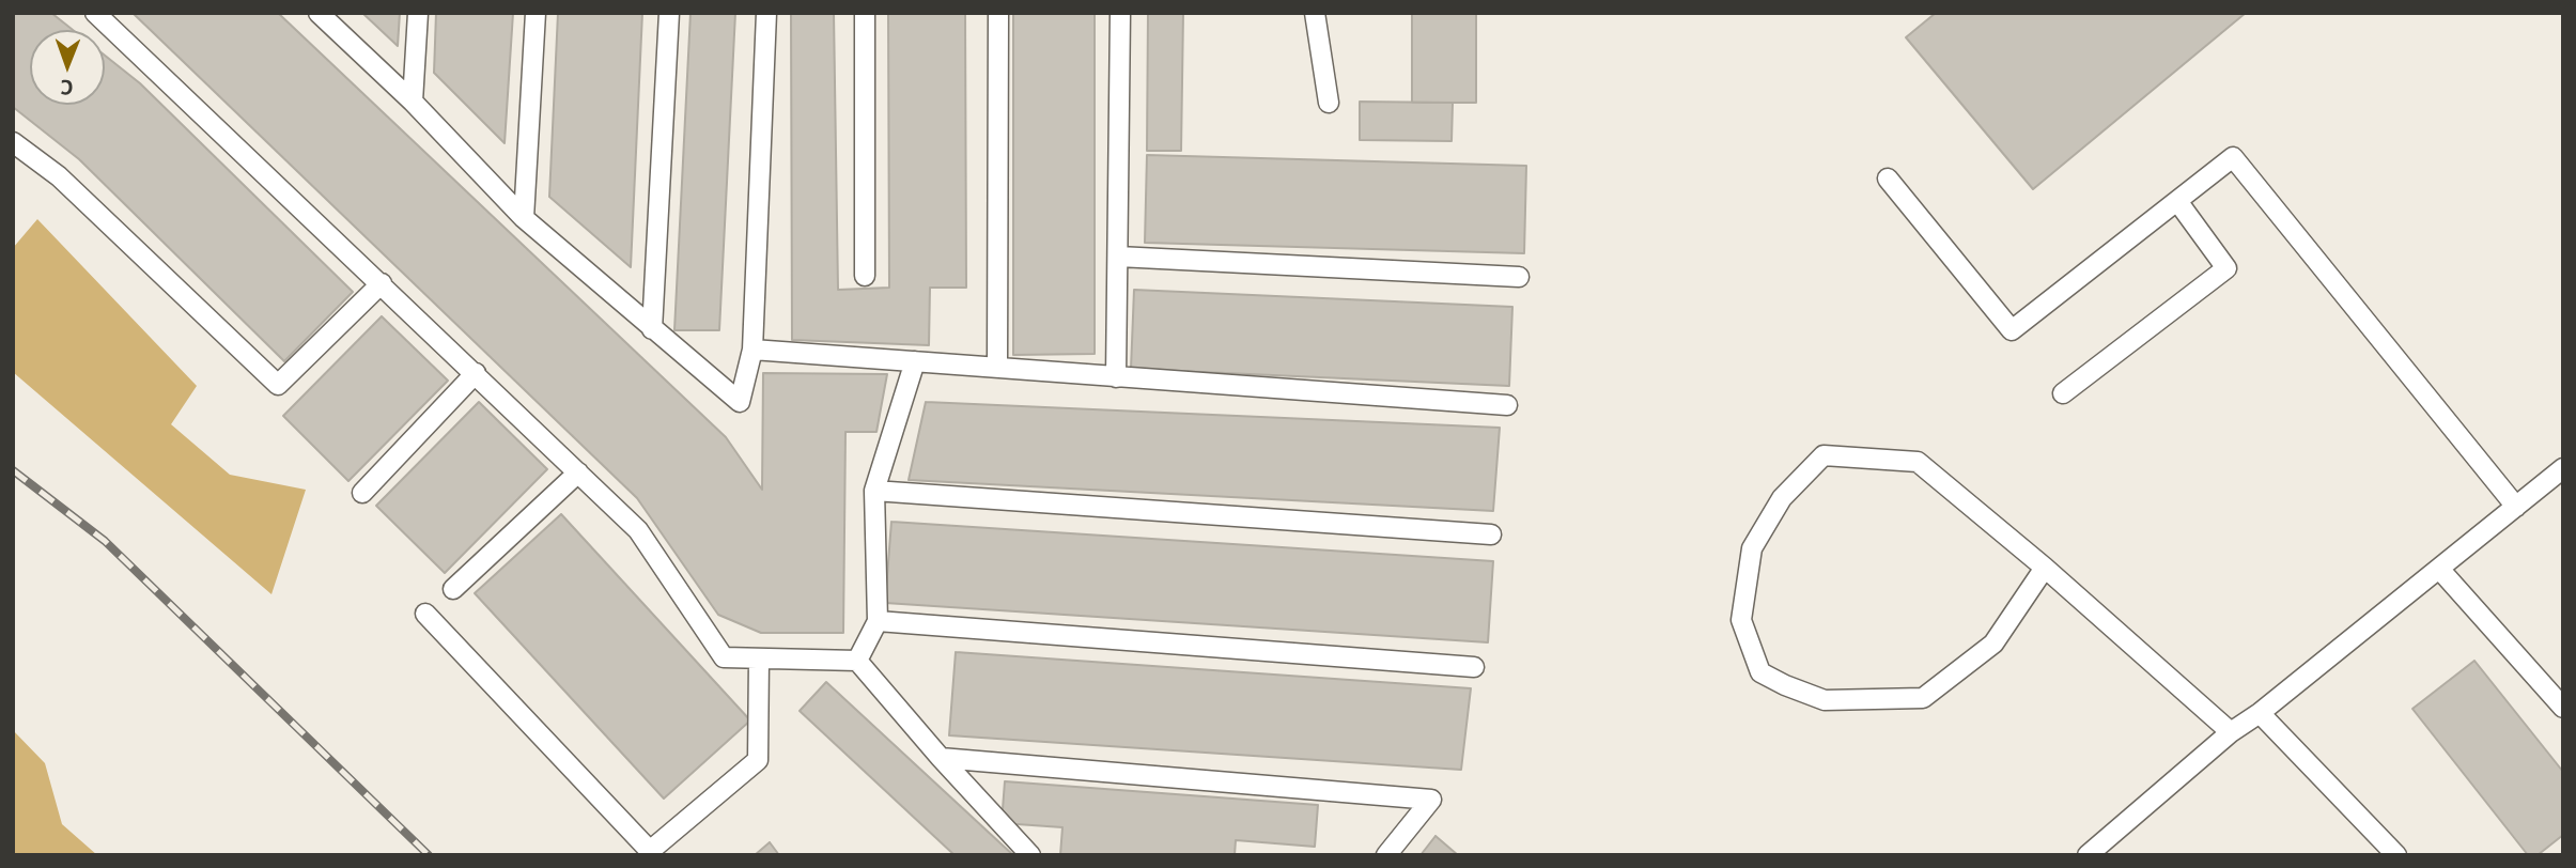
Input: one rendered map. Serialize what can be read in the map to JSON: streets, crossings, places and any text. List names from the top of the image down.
{
  "north": "bottom"
}
